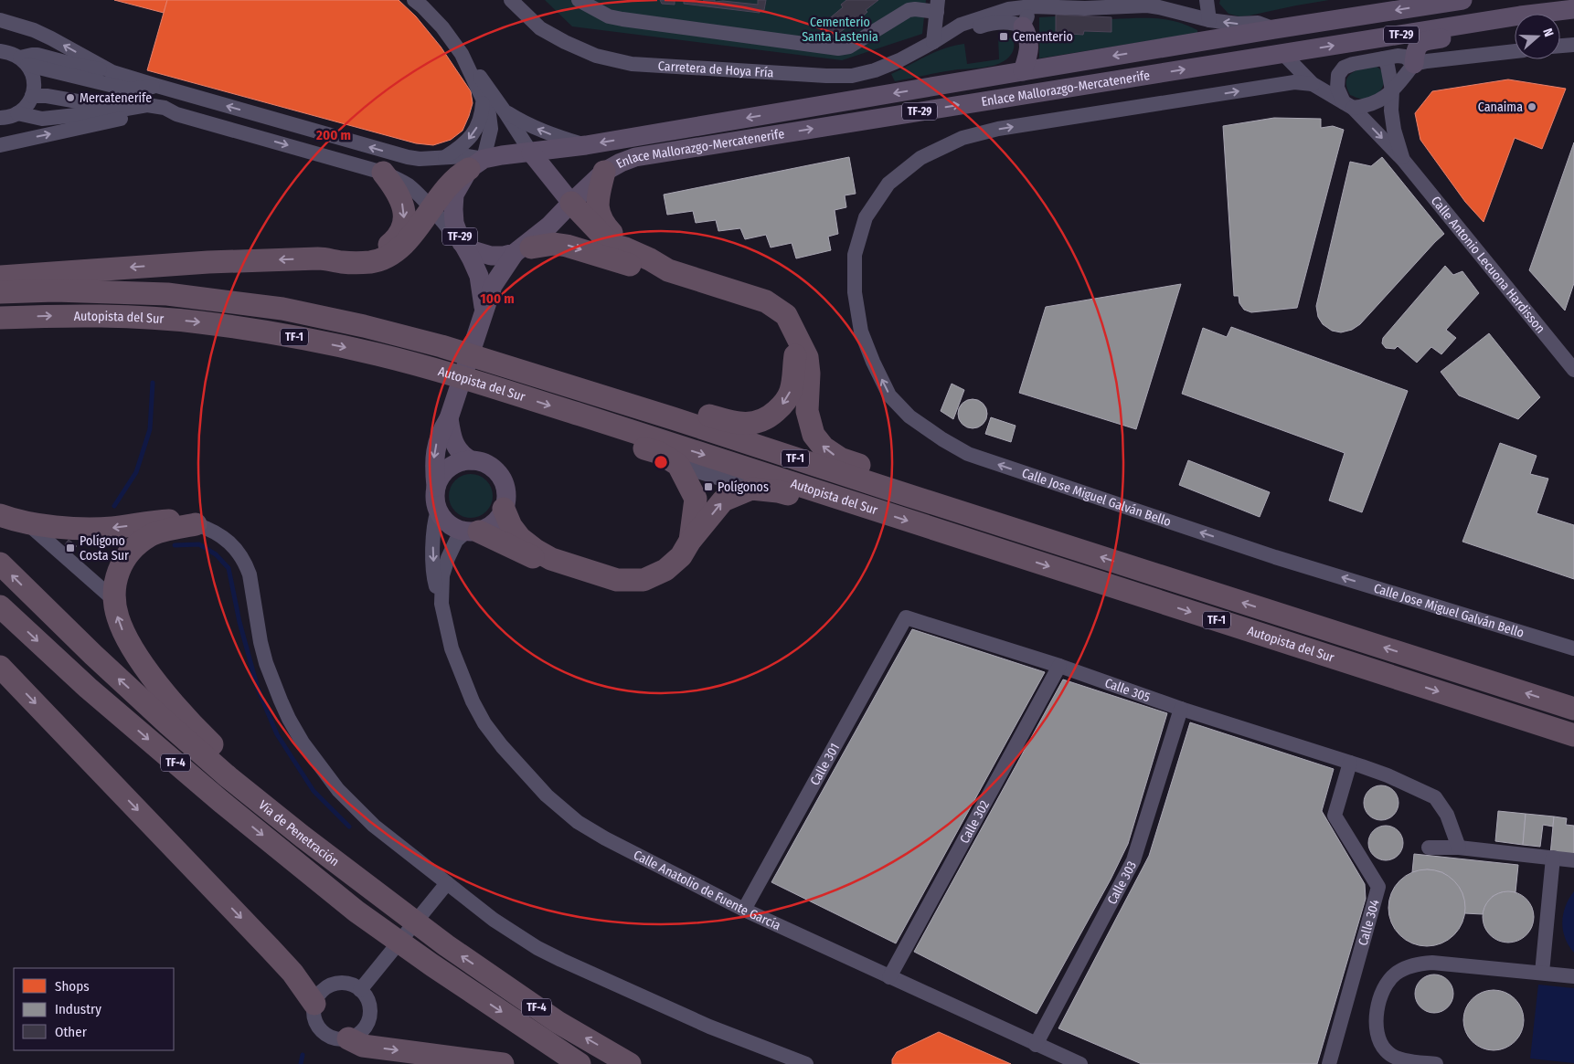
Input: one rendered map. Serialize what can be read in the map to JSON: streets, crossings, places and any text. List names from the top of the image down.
{
  "streets": {
    "highway": [
      "Autopista del Sur",
      "TF-1",
      "TF-4",
      "Vía de Penetración"
    ],
    "main road": ["TF-29", "Enlace Mallorazgo-Mercatenerife"],
    "street": [
      "Carretera de Hoya Fría",
      "Calle Antonio Lecuona Hardisson",
      "Calle Jose Miguel Galván Bello",
      "Calle 305",
      "Calle 301",
      "Calle 302",
      "Calle 303",
      "Calle Anatolio de Fuente García",
      "Calle 304"
    ]
  },
  "crossings": [
    ["TF-29", "Enlace Mallorazgo-Mercatenerife"],
    ["Carretera de Hoya Fría", "Enlace Mallorazgo-Mercatenerife"],
    ["Calle 305", "Calle 301"],
    ["Calle 305", "Calle 302"],
    ["Calle 305", "Calle 303"],
    ["Calle 305", "Calle 304"],
    ["Calle 301", "Calle Anatolio de Fuente García"],
    ["Calle 302", "Calle Anatolio de Fuente García"],
    ["Calle 303", "Calle Anatolio de Fuente García"]
  ],
  "parks": ["Cementerio Santa Lastenia"],
  "places": {
    "transit": ["Cementerio", "Polígonos", "Polígono Costa Sur"],
    "other": ["Mercatenerife", "Canaima"]
  },
  "legend": ["Shops", "Industry", "Other"],
  "north": "right",
  "rings": ["200 m", "100 m"]
}
